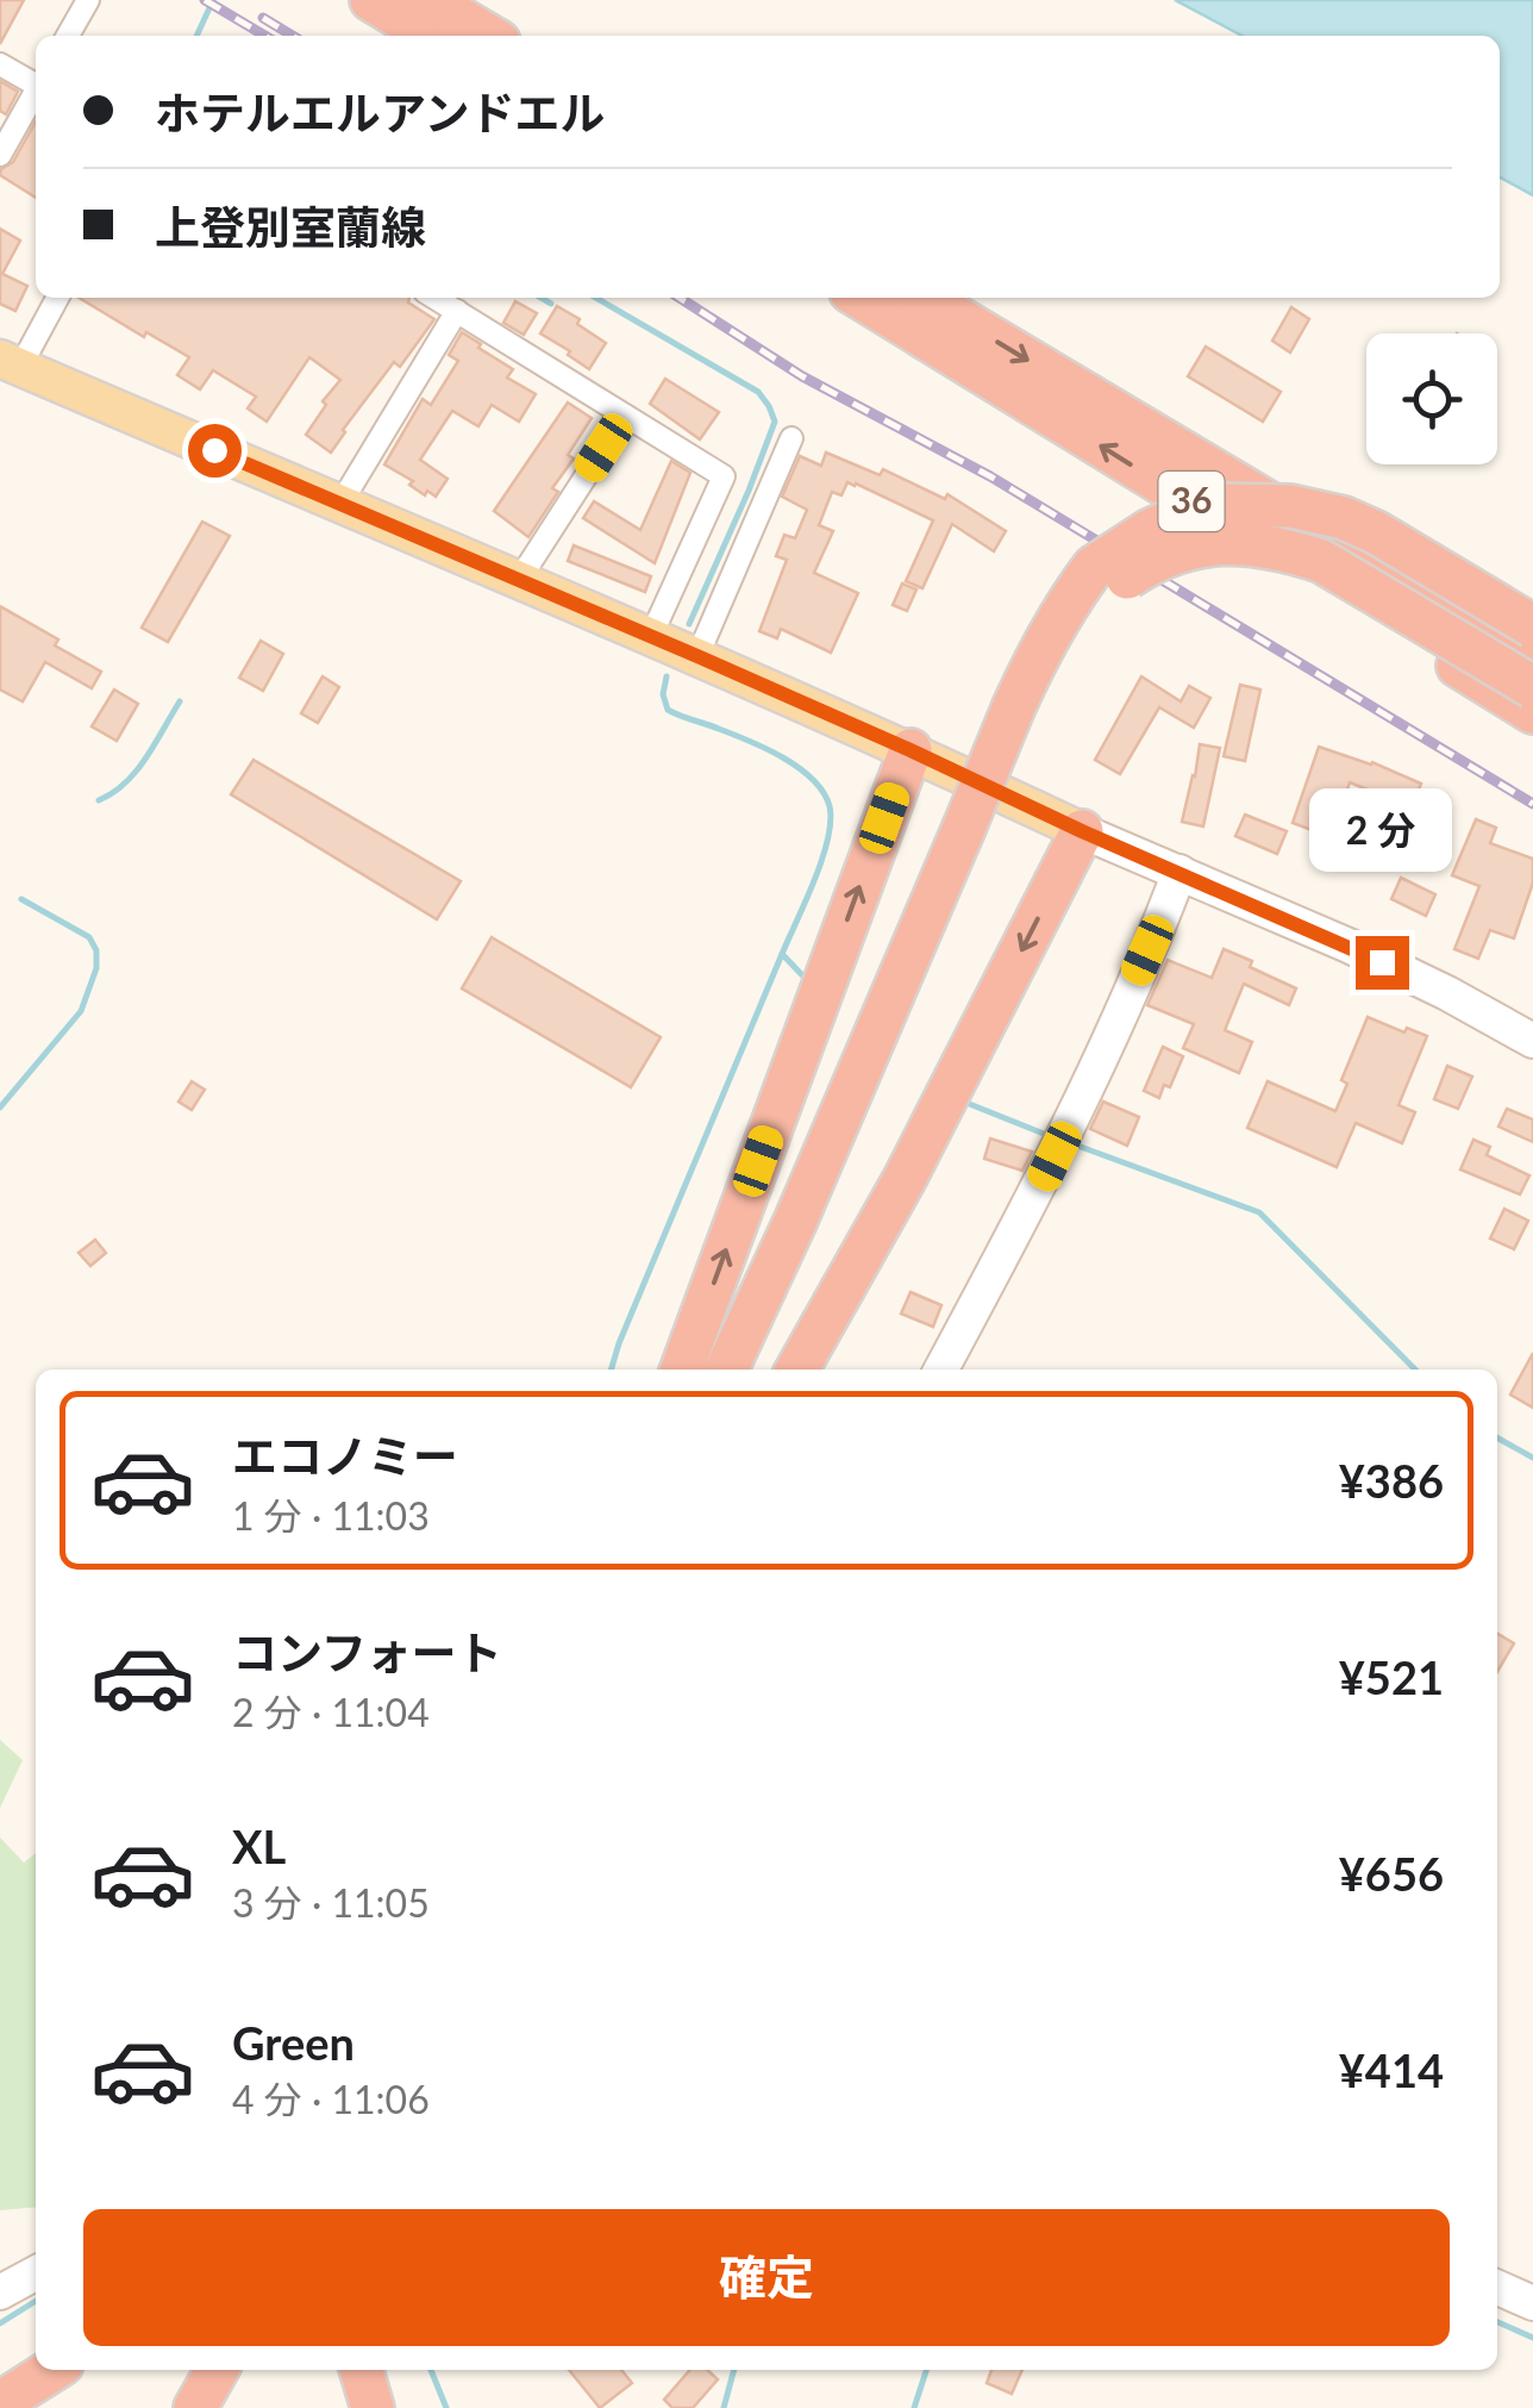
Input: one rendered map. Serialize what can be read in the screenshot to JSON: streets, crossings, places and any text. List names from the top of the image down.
{
  "streets": {
    "highway": ["36"]
  },
  "page": {
    "banner": ["ホテルエルアンドエル", "上登別室蘭線"],
    "bubble": "2 分",
    "list": [
      {
        "name": "エコノミー",
        "note": "1 分 · 11:03",
        "value": "¥386"
      },
      {
        "name": "コンフォート",
        "note": "2 分 · 11:04",
        "value": "¥521"
      },
      {
        "name": "XL",
        "note": "3 分 · 11:05",
        "value": "¥656"
      },
      {
        "name": "Green",
        "note": "4 分 · 11:06",
        "value": "¥414"
      }
    ],
    "buttons": "確定"
  }
}
